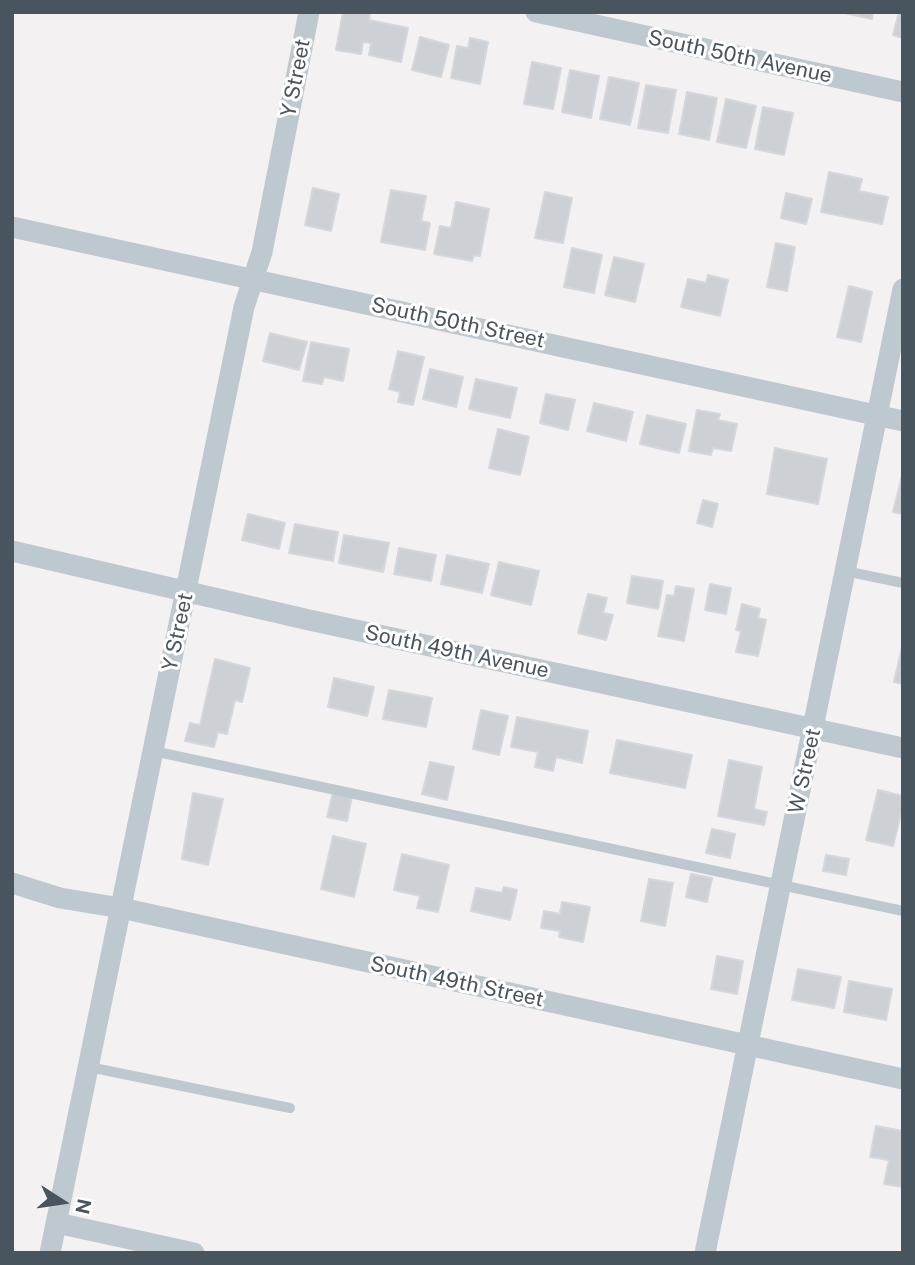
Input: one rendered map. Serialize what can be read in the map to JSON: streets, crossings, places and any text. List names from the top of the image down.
{
  "streets": {
    "street": [
      "South 50th Avenue",
      "Y Street",
      "South 50th Street",
      "South 49th Avenue",
      "W Street",
      "South 49th Street"
    ]
  },
  "crossings": [
    ["Y Street", "South 50th Street"],
    ["Y Street", "South 49th Avenue"],
    ["Y Street", "South 49th Street"],
    ["South 50th Street", "W Street"],
    ["South 49th Avenue", "W Street"],
    ["W Street", "South 49th Street"]
  ],
  "north": "right"
}
